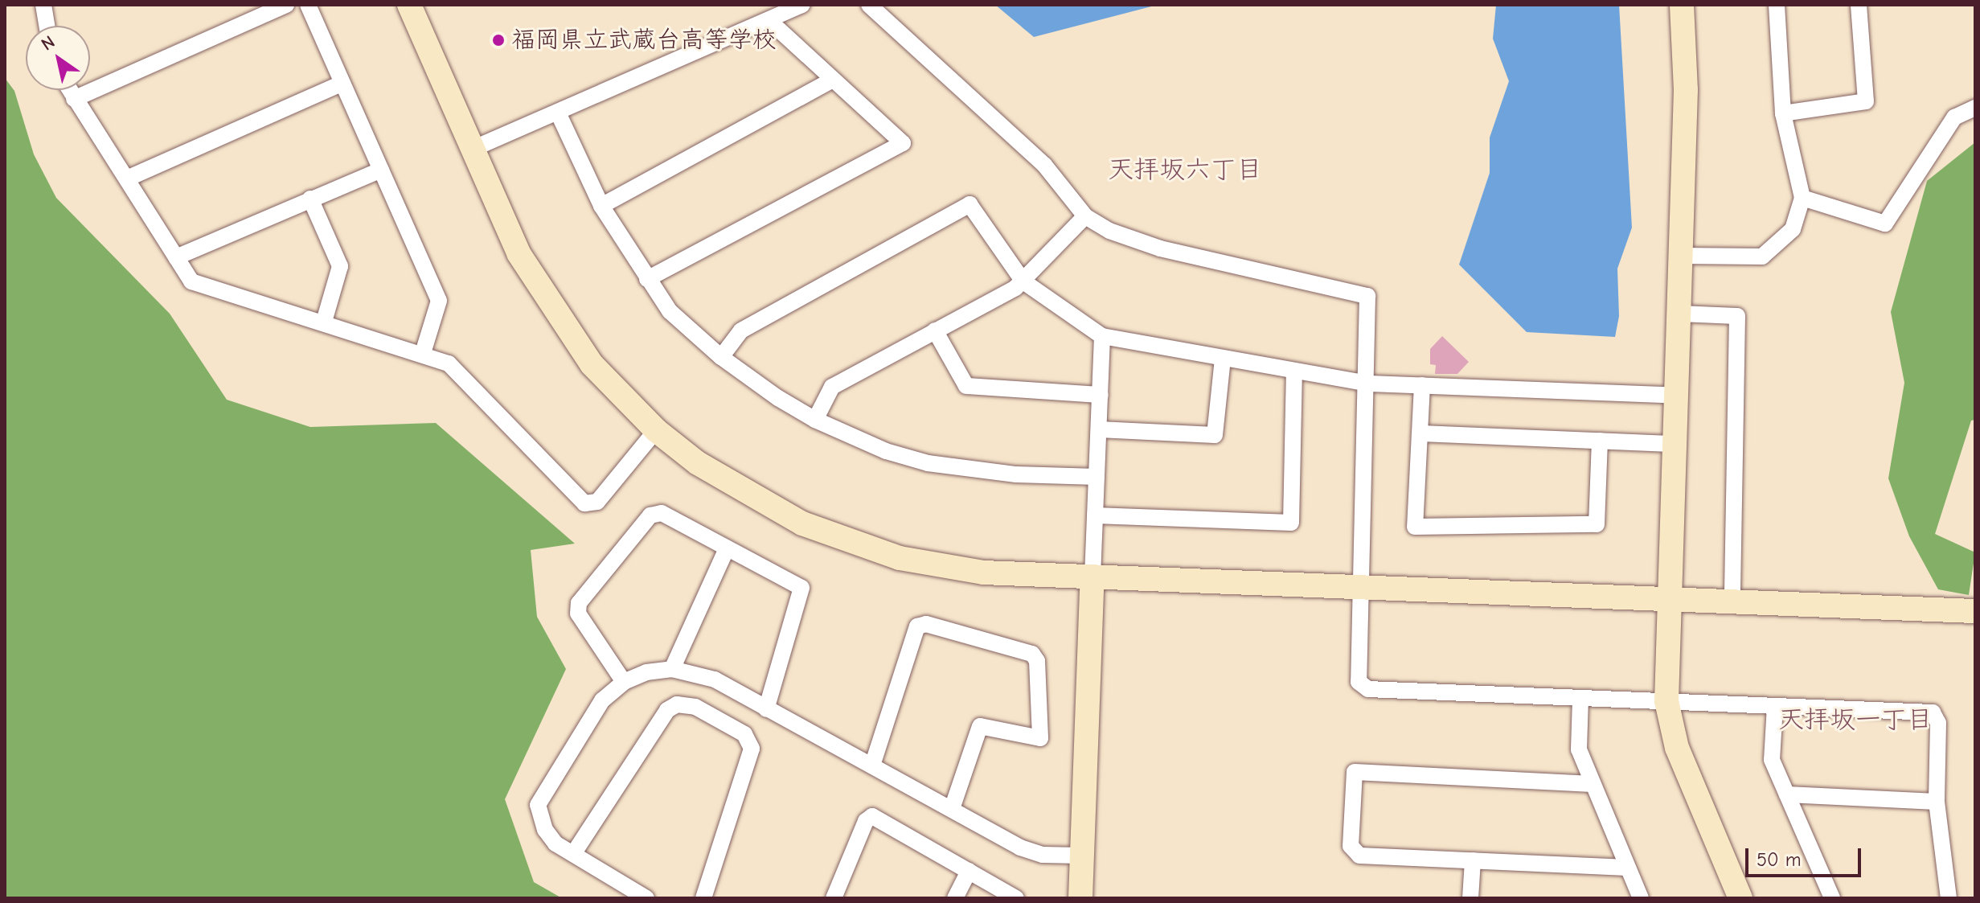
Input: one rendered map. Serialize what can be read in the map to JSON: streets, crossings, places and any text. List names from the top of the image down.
{
  "districts": ["天拝坂六丁目", "天拝坂一丁目"],
  "places": ["福岡県立武蔵台高等学校"],
  "scale_bar": "50 m",
  "north": "top left"
}
